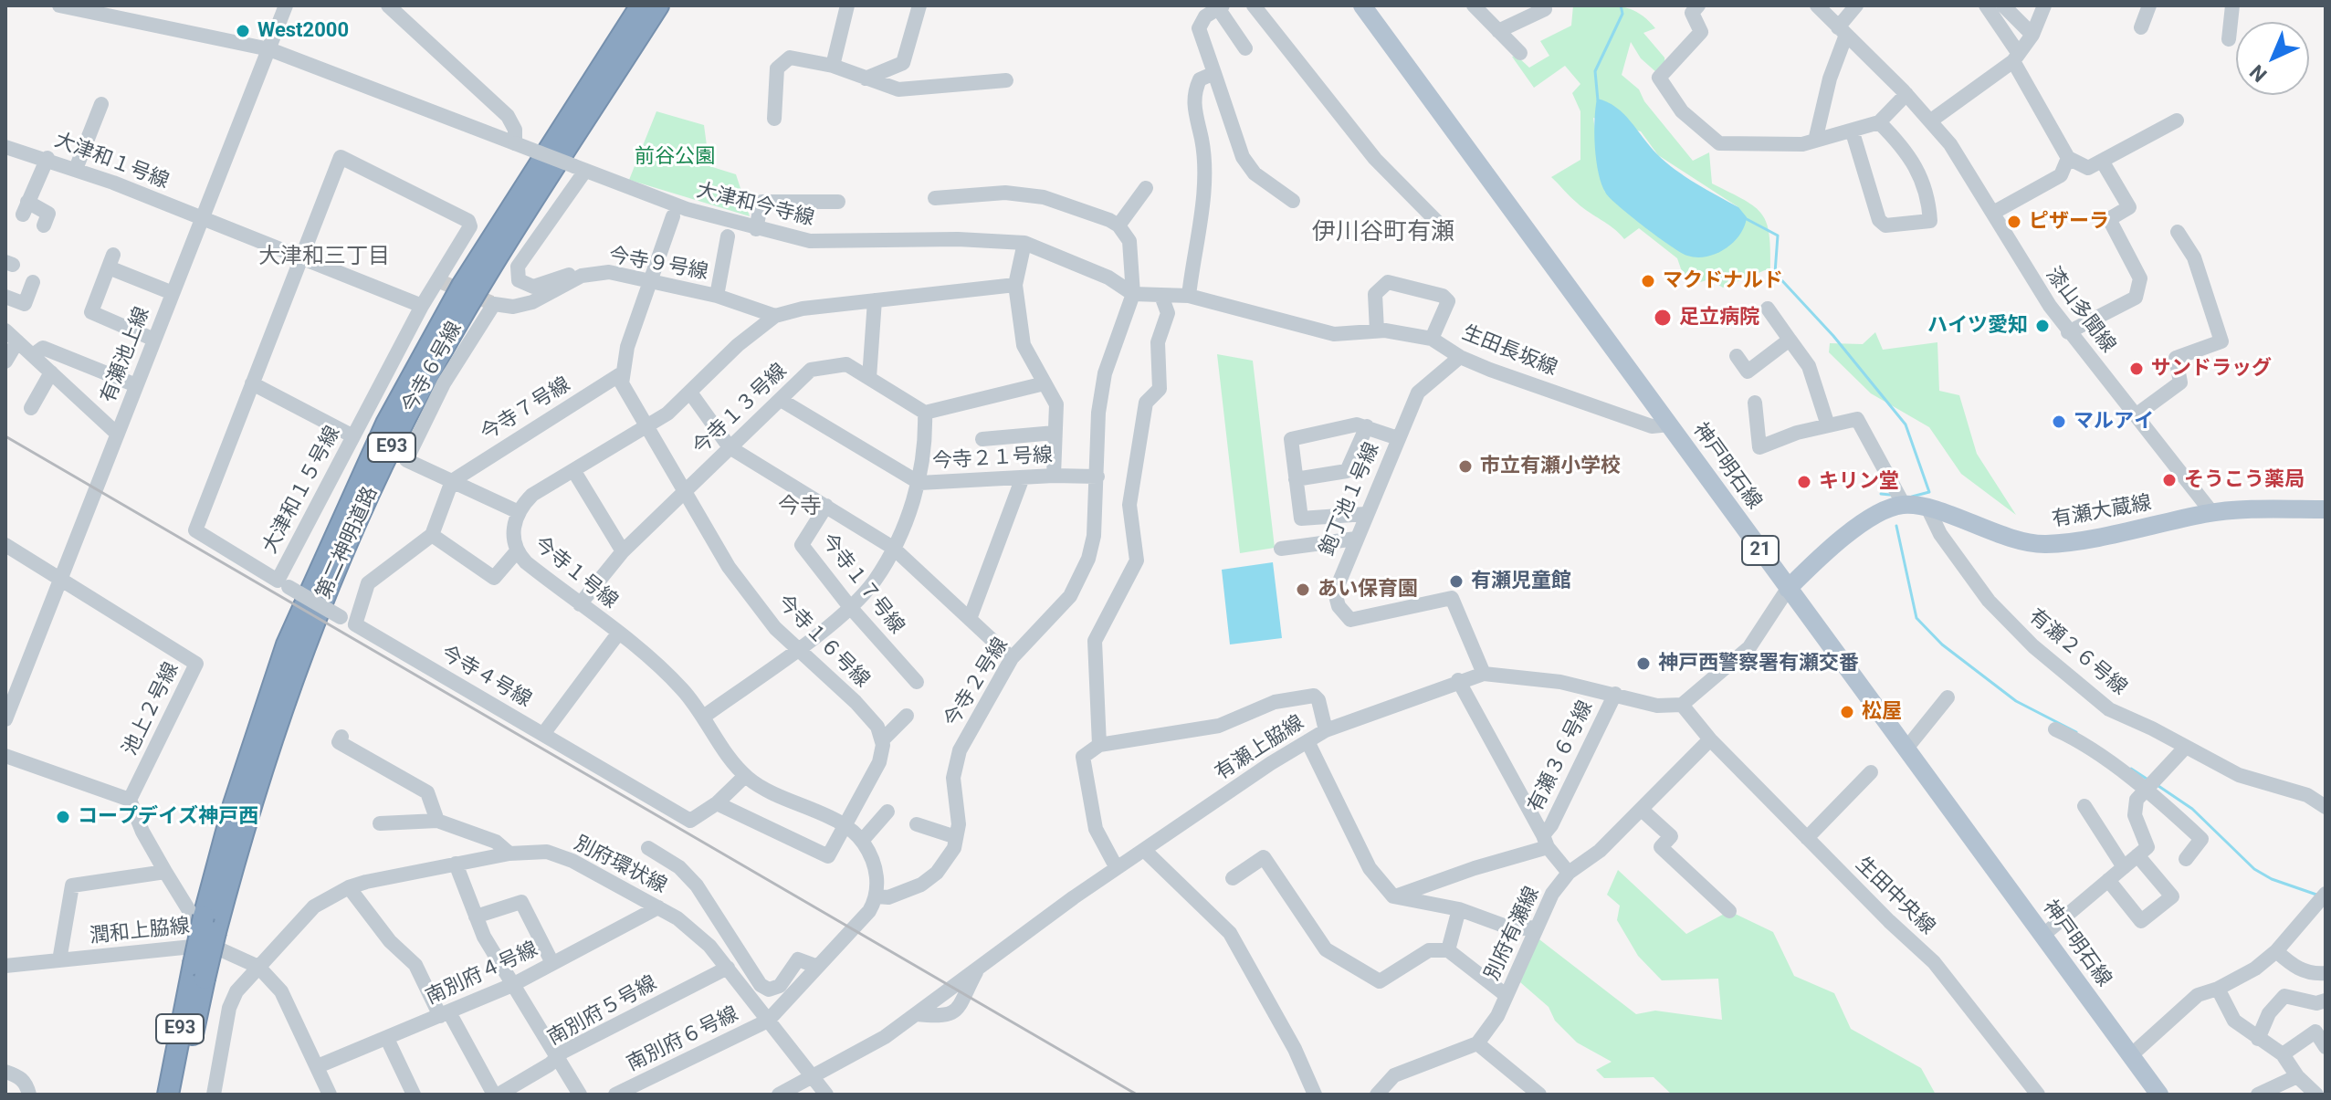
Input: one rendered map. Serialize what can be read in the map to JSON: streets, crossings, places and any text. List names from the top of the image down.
{
  "streets": {
    "highway": ["E93", "第二神明道路"],
    "main road": ["神戸明石線", "有瀬大蔵線", "21"],
    "street": [
      "大津和１号線",
      "大津和今寺線",
      "今寺９号線",
      "漆山多聞線",
      "生田長坂線",
      "有瀬池上線",
      "今寺６号線",
      "今寺７号線",
      "今寺１３号線",
      "今寺２１号線",
      "大津和１５号線",
      "鉋丁池１号線",
      "今寺１号線",
      "今寺１７号線",
      "今寺１６号線",
      "有瀬２６号線",
      "今寺４号線",
      "今寺２号線",
      "池上２号線",
      "有瀬上脇線",
      "有瀬３６号線",
      "別府環状線",
      "生田中央線",
      "潤和上脇線",
      "別府有瀬線",
      "南別府４号線",
      "南別府５号線",
      "南別府６号線"
    ]
  },
  "crossings": [
    ["大津和１号線", "有瀬池上線"],
    ["大津和今寺線", "生田長坂線"],
    ["大津和今寺線", "有瀬池上線"],
    ["大津和今寺線", "今寺２号線"],
    ["今寺９号線", "今寺６号線"],
    ["漆山多聞線", "有瀬大蔵線"],
    ["生田長坂線", "神戸明石線"],
    ["生田長坂線", "鉋丁池１号線"],
    ["有瀬池上線", "池上２号線"],
    ["今寺６号線", "今寺７号線"],
    ["今寺６号線", "今寺１号線"],
    ["今寺７号線", "今寺１６号線"],
    ["今寺１３号線", "今寺２１号線"],
    ["今寺１３号線", "今寺１号線"],
    ["今寺１３号線", "今寺１６号線"],
    ["今寺２１号線", "今寺２号線"],
    ["大津和１５号線", "今寺４号線"],
    ["鉋丁池１号線", "有瀬上脇線"],
    ["有瀬大蔵線", "有瀬２６号線"],
    ["第二神明道路", "潤和上脇線"],
    ["今寺１号線", "今寺４号線"],
    ["今寺１号線", "今寺２号線"],
    ["有瀬上脇線", "有瀬３６号線"],
    ["有瀬上脇線", "別府環状線"],
    ["有瀬上脇線", "生田中央線"],
    ["別府環状線", "潤和上脇線"],
    ["別府環状線", "南別府４号線"],
    ["別府環状線", "南別府５号線"],
    ["別府環状線", "南別府６号線"],
    ["生田中央線", "別府有瀬線"],
    ["潤和上脇線", "南別府４号線"]
  ],
  "districts": ["伊川谷町有瀬", "大津和三丁目", "今寺"],
  "parks": ["前谷公園"],
  "places": [
    "West2000",
    "ピザーラ",
    "マクドナルド",
    "足立病院",
    "ハイツ愛知",
    "サンドラッグ",
    "マルアイ",
    "市立有瀬小学校",
    "そうこう薬局",
    "キリン堂",
    "有瀬児童館",
    "あい保育園",
    "神戸西警察署有瀬交番",
    "松屋",
    "コープデイズ神戸西"
  ],
  "north": "bottom left"
}
